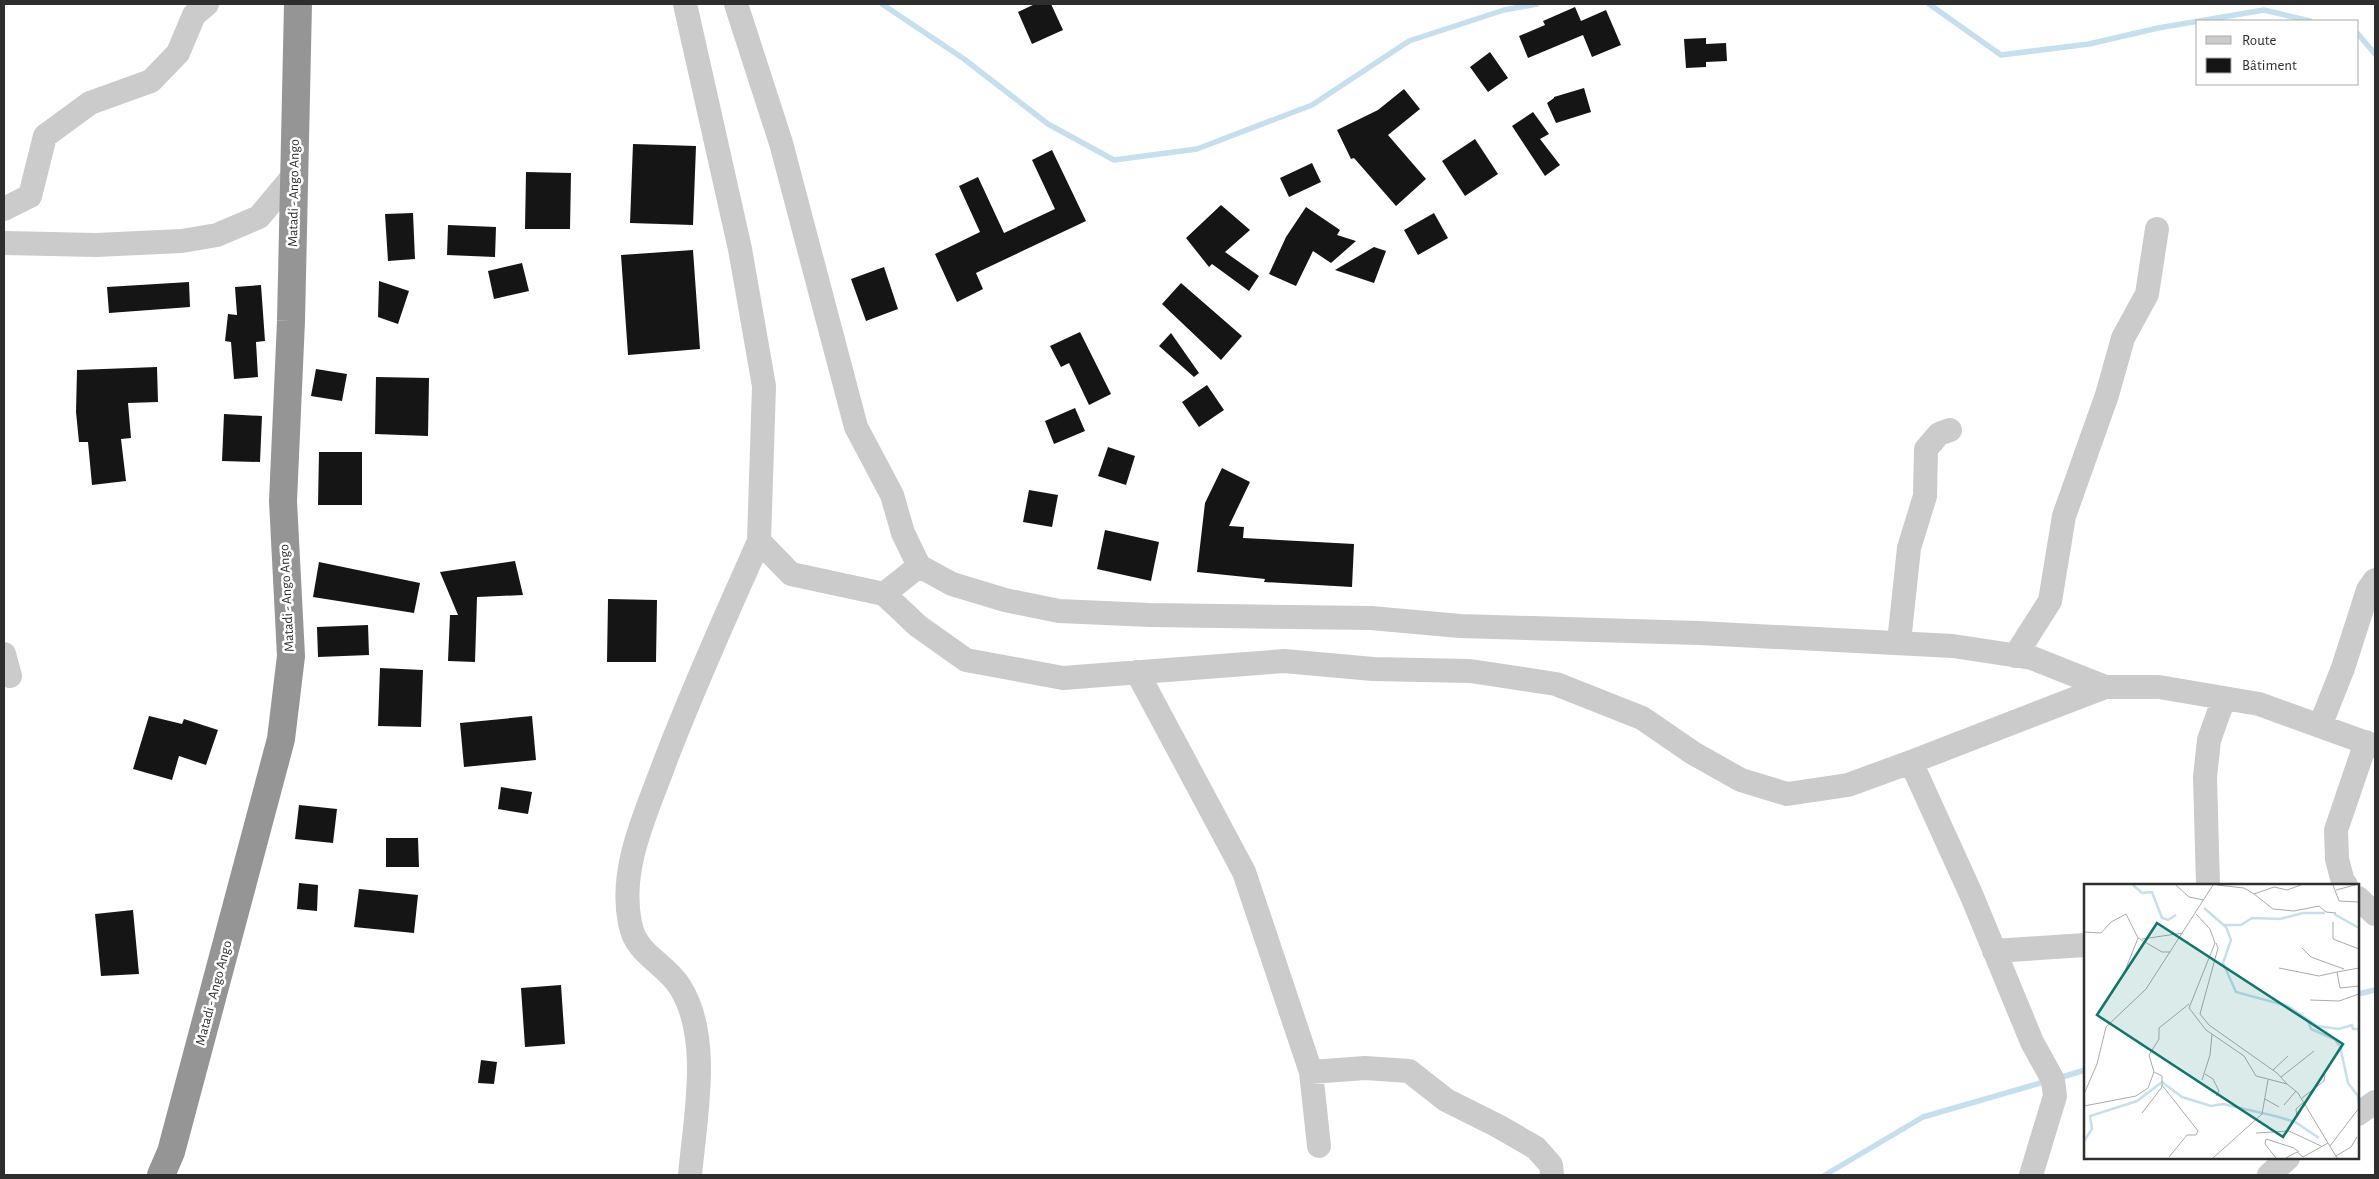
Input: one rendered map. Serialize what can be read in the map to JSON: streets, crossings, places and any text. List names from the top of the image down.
{
  "streets": {
    "highway": ["Matadi - Ango Ango"]
  },
  "legend": ["Route", "Bâtiment"]
}
